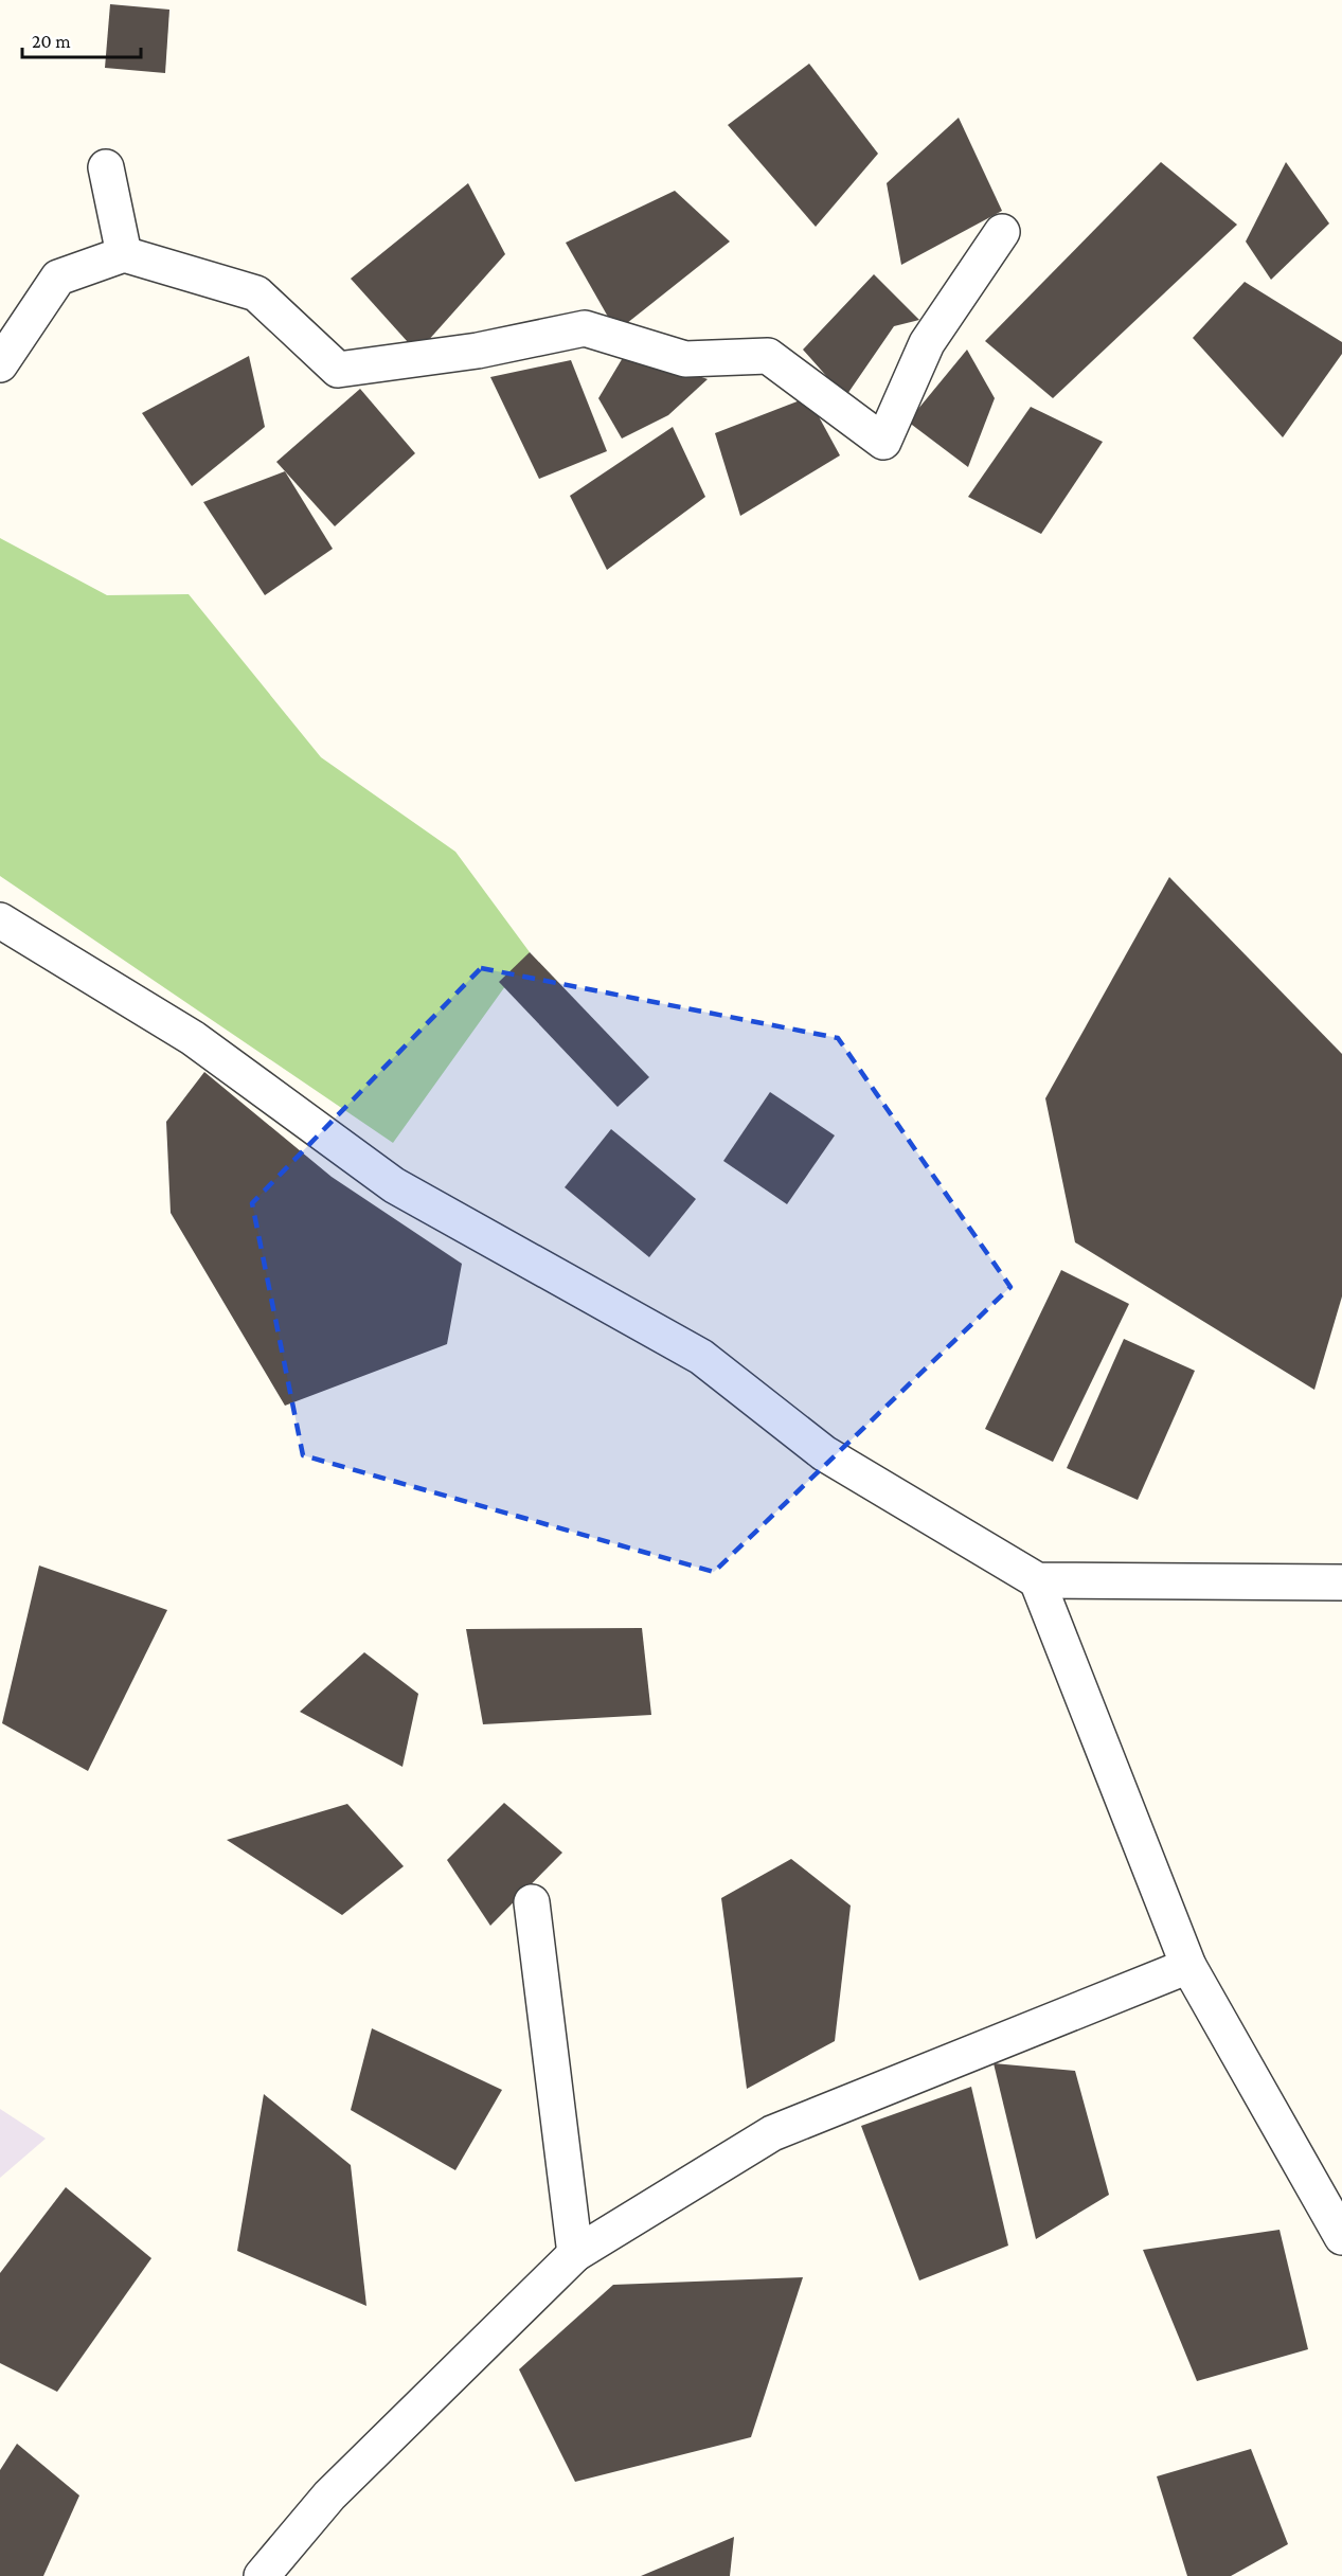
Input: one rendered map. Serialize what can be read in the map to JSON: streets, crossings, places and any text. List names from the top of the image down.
{
  "scale_bar": "20 m"
}
